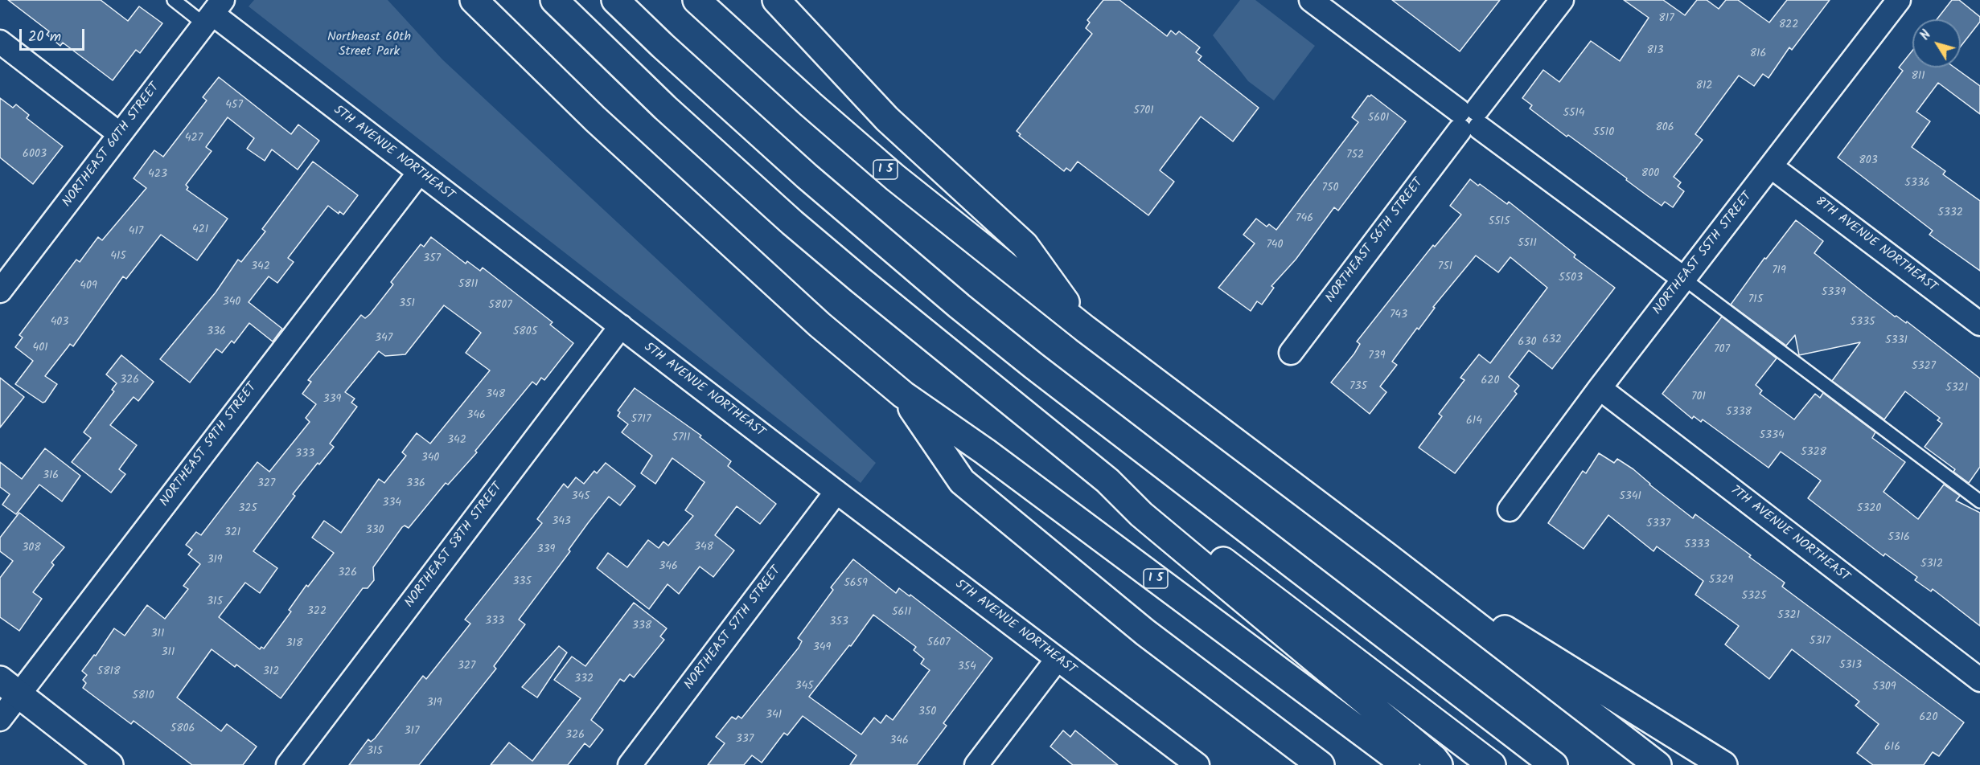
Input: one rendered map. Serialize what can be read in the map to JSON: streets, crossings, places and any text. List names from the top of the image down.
{
  "streets": {
    "main road": ["I 5"],
    "street": [
      "NORTHEAST 60TH STREET",
      "5TH AVENUE NORTHEAST",
      "NORTHEAST 56TH STREET",
      "8TH AVENUE NORTHEAST",
      "NORTHEAST 55TH STREET",
      "NORTHEAST 59TH STREET",
      "7TH AVENUE NORTHEAST",
      "NORTHEAST 58TH STREET",
      "NORTHEAST 57TH STREET"
    ]
  },
  "crossings": [
    ["NORTHEAST 60TH STREET", "5TH AVENUE NORTHEAST"],
    ["5TH AVENUE NORTHEAST", "NORTHEAST 59TH STREET"],
    ["5TH AVENUE NORTHEAST", "NORTHEAST 58TH STREET"],
    ["5TH AVENUE NORTHEAST", "NORTHEAST 57TH STREET"],
    ["8TH AVENUE NORTHEAST", "NORTHEAST 55TH STREET"],
    ["NORTHEAST 55TH STREET", "7TH AVENUE NORTHEAST"]
  ],
  "parks": ["Northeast 60th Street Park"],
  "house_numbers": [
    "817",
    "822",
    "813",
    "816",
    "811",
    "812",
    "457",
    "5701",
    "5514",
    "5601",
    "806",
    "5510",
    "427",
    "6003",
    "752",
    "803",
    "800",
    "423",
    "5336",
    "750",
    "5332",
    "746",
    "5515",
    "421",
    "417",
    "5511",
    "740",
    "415",
    "357",
    "342",
    "751",
    "719",
    "5503",
    "5811",
    "409",
    "5339",
    "715",
    "340",
    "351",
    "5807",
    "743",
    "403",
    "5335",
    "336",
    "5805",
    "347",
    "632",
    "5331",
    "630",
    "401",
    "707",
    "739",
    "5327",
    "326",
    "620",
    "735",
    "5321",
    "348",
    "701",
    "339",
    "5338",
    "346",
    "5717",
    "614",
    "5334",
    "5711",
    "342",
    "5328",
    "333",
    "340",
    "316",
    "327",
    "336",
    "345",
    "5341",
    "334",
    "325",
    "5320",
    "343",
    "5337",
    "330",
    "321",
    "5316",
    "5333",
    "348",
    "308",
    "339",
    "319",
    "5312",
    "346",
    "326",
    "5329",
    "335",
    "5659",
    "5325",
    "315",
    "322",
    "5611",
    "5321",
    "333",
    "353",
    "338",
    "311",
    "5317",
    "5607",
    "318",
    "349",
    "311",
    "5313",
    "327",
    "354",
    "5818",
    "312",
    "332",
    "345",
    "5309",
    "5810",
    "319",
    "350",
    "341",
    "620",
    "5806",
    "317",
    "326",
    "337",
    "346",
    "616",
    "315"
  ],
  "scale_bar": "20 m",
  "north": "top left"
}
